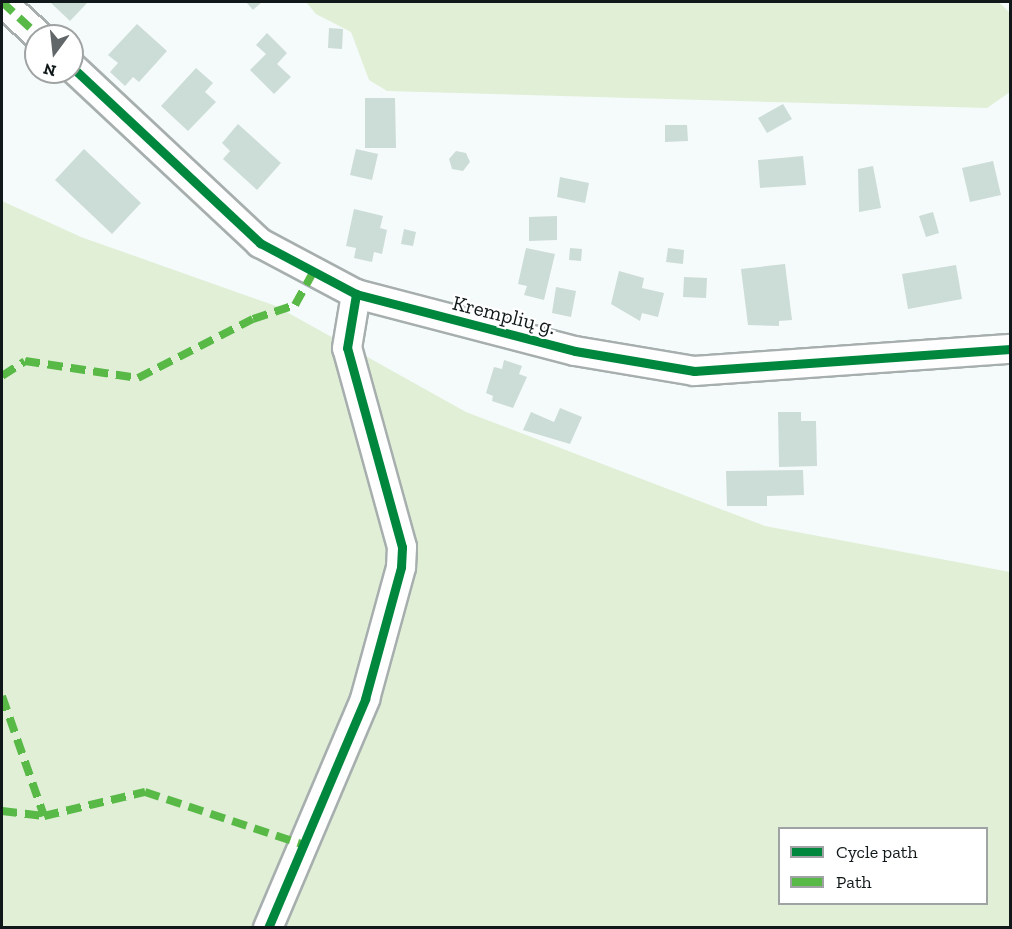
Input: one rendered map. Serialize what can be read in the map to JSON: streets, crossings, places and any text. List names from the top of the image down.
{
  "streets": {
    "street": ["Kremplių g."]
  },
  "legend": ["Cycle path", "Path"],
  "north": "bottom"
}
